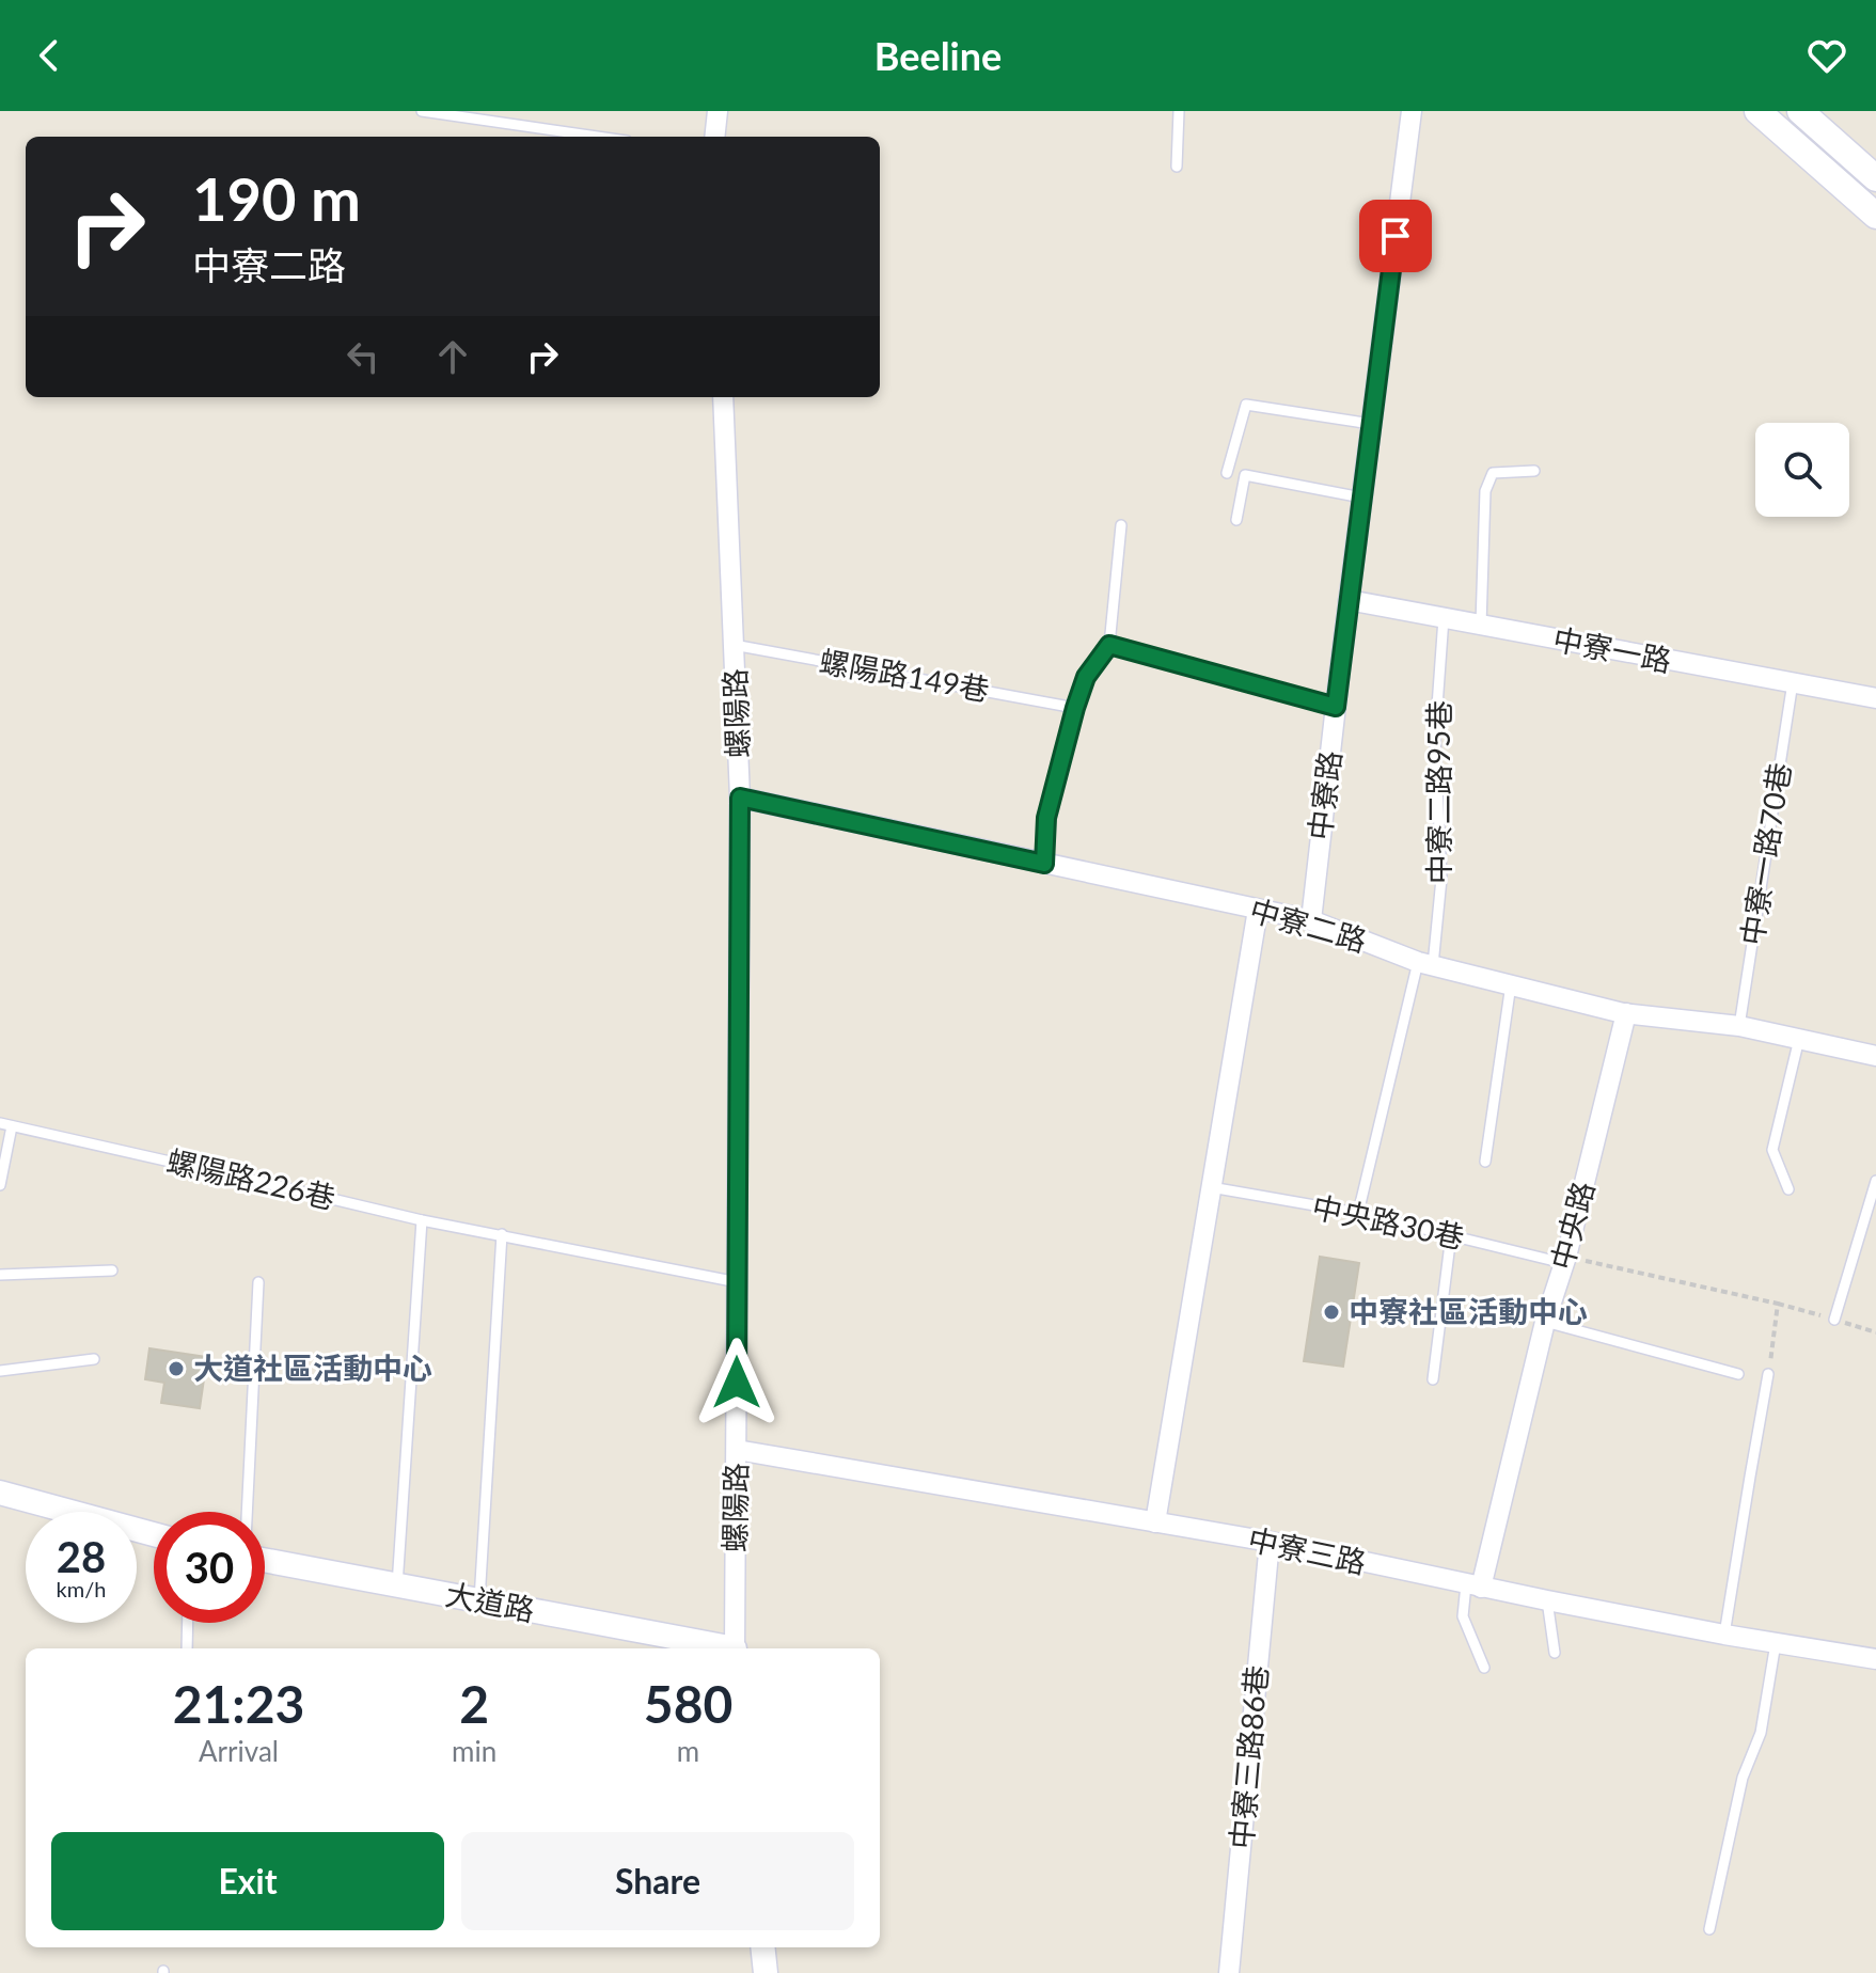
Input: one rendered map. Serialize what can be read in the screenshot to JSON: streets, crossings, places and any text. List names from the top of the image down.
{
  "streets": {
    "street": [
      "中寮一路",
      "螺陽路",
      "中寮路",
      "中寮二路",
      "中央路",
      "中寮三路",
      "大道路",
      "中寮三路86巷"
    ],
    "lane": [
      "螺陽路149巷",
      "中寮二路95巷",
      "中寮一路70巷",
      "螺陽路226巷",
      "中央路30巷"
    ]
  },
  "crossings": [
    ["中寮一路", "中寮二路95巷"],
    ["中寮一路", "中寮路"],
    ["中寮一路", "中寮一路70巷"],
    ["螺陽路149巷", "螺陽路"],
    ["螺陽路", "中寮二路"],
    ["螺陽路", "螺陽路226巷"],
    ["螺陽路", "中寮三路"],
    ["中寮二路95巷", "中寮二路"],
    ["中寮二路95巷", "中央路30巷"],
    ["中寮路", "中寮二路"],
    ["中寮一路70巷", "中寮二路"],
    ["中寮二路", "中央路"],
    ["中央路30巷", "中央路"],
    ["中央路", "中寮三路"],
    ["中寮三路", "中寮三路86巷"]
  ],
  "places": ["中寮社區活動中心", "大道社區活動中心"],
  "page": {
    "header": "Beeline",
    "turn": ["190 m", "中寮二路"],
    "speed": "28 km/h",
    "limit": "30",
    "eta": [
      "21:23",
      "Arrival",
      "2",
      "min",
      "580",
      "m"
    ],
    "buttons": ["Exit", "Share"]
  }
}
